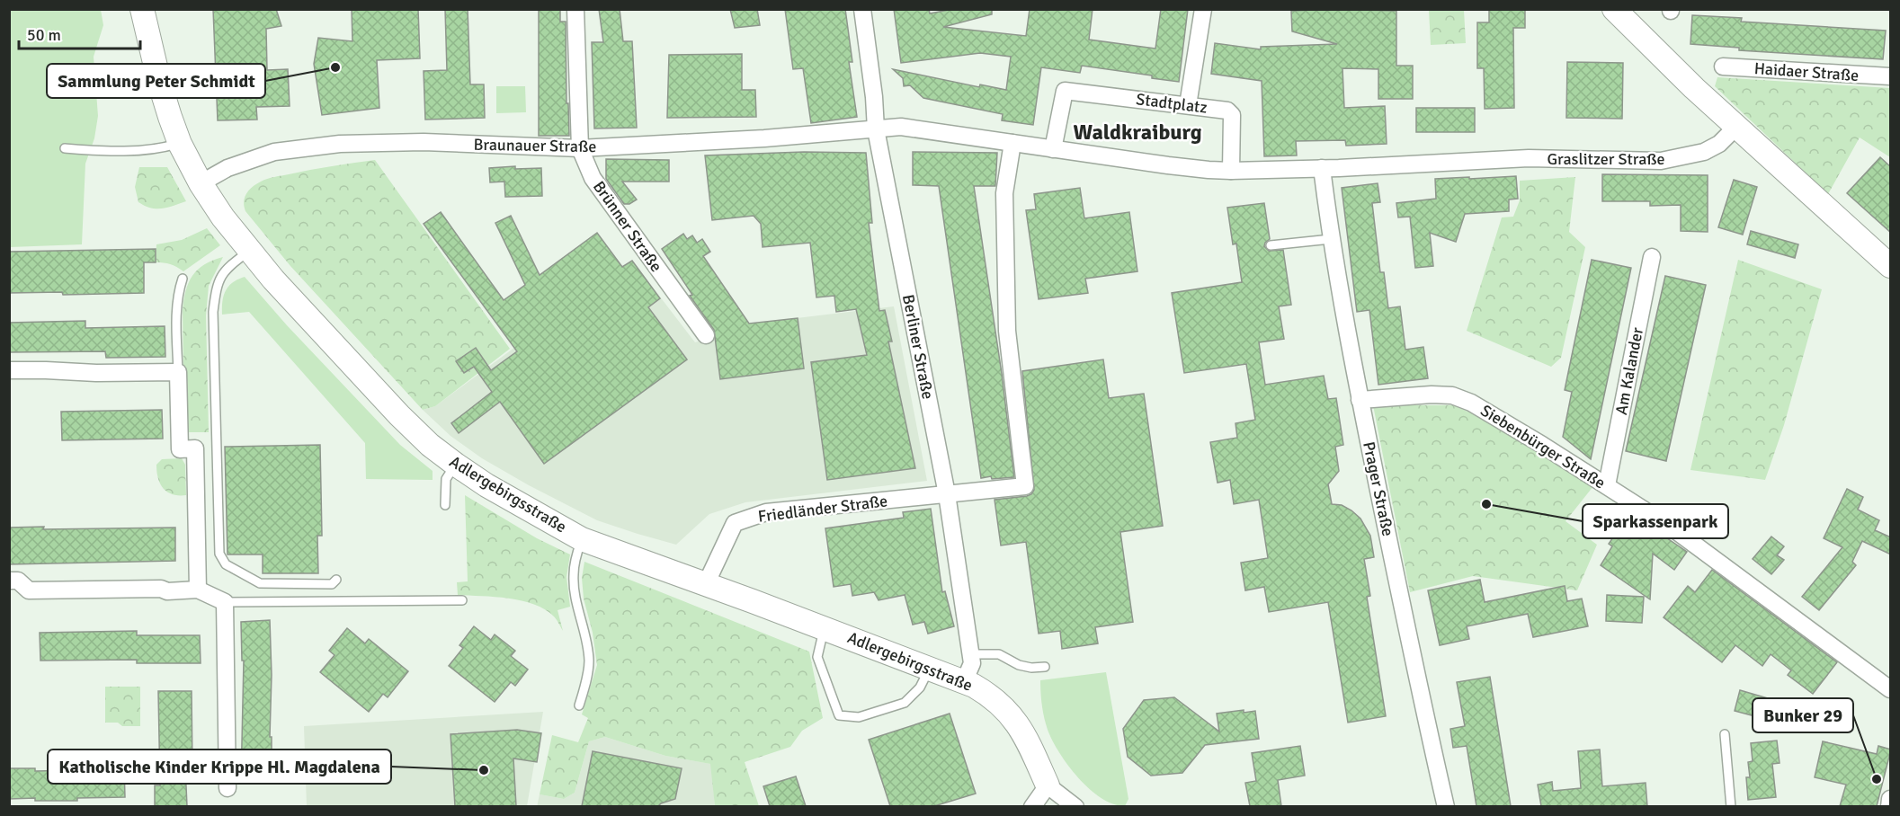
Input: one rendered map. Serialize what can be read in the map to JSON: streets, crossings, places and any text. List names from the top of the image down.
{
  "streets": {
    "street": [
      "Haidaer Straße",
      "Stadtplatz",
      "Braunauer Straße",
      "Graslitzer Straße",
      "Brünner Straße",
      "Berliner Straße",
      "Am Kalander",
      "Siebenbürger Straße",
      "Prager Straße",
      "Adlergebirgsstraße",
      "Friedländer Straße"
    ]
  },
  "crossings": [
    ["Stadtplatz", "Graslitzer Straße"],
    ["Braunauer Straße", "Brünner Straße"],
    ["Braunauer Straße", "Berliner Straße"],
    ["Braunauer Straße", "Adlergebirgsstraße"],
    ["Graslitzer Straße", "Prager Straße"],
    ["Berliner Straße", "Adlergebirgsstraße"],
    ["Berliner Straße", "Friedländer Straße"],
    ["Am Kalander", "Siebenbürger Straße"],
    ["Siebenbürger Straße", "Prager Straße"],
    ["Adlergebirgsstraße", "Friedländer Straße"]
  ],
  "districts": ["Waldkraiburg"],
  "places": [
    "Sammlung Peter Schmidt",
    "Sparkassenpark",
    "Katholische Kinder Krippe Hl. Magdalena",
    "Bunker 29"
  ],
  "scale_bar": "50 m"
}
